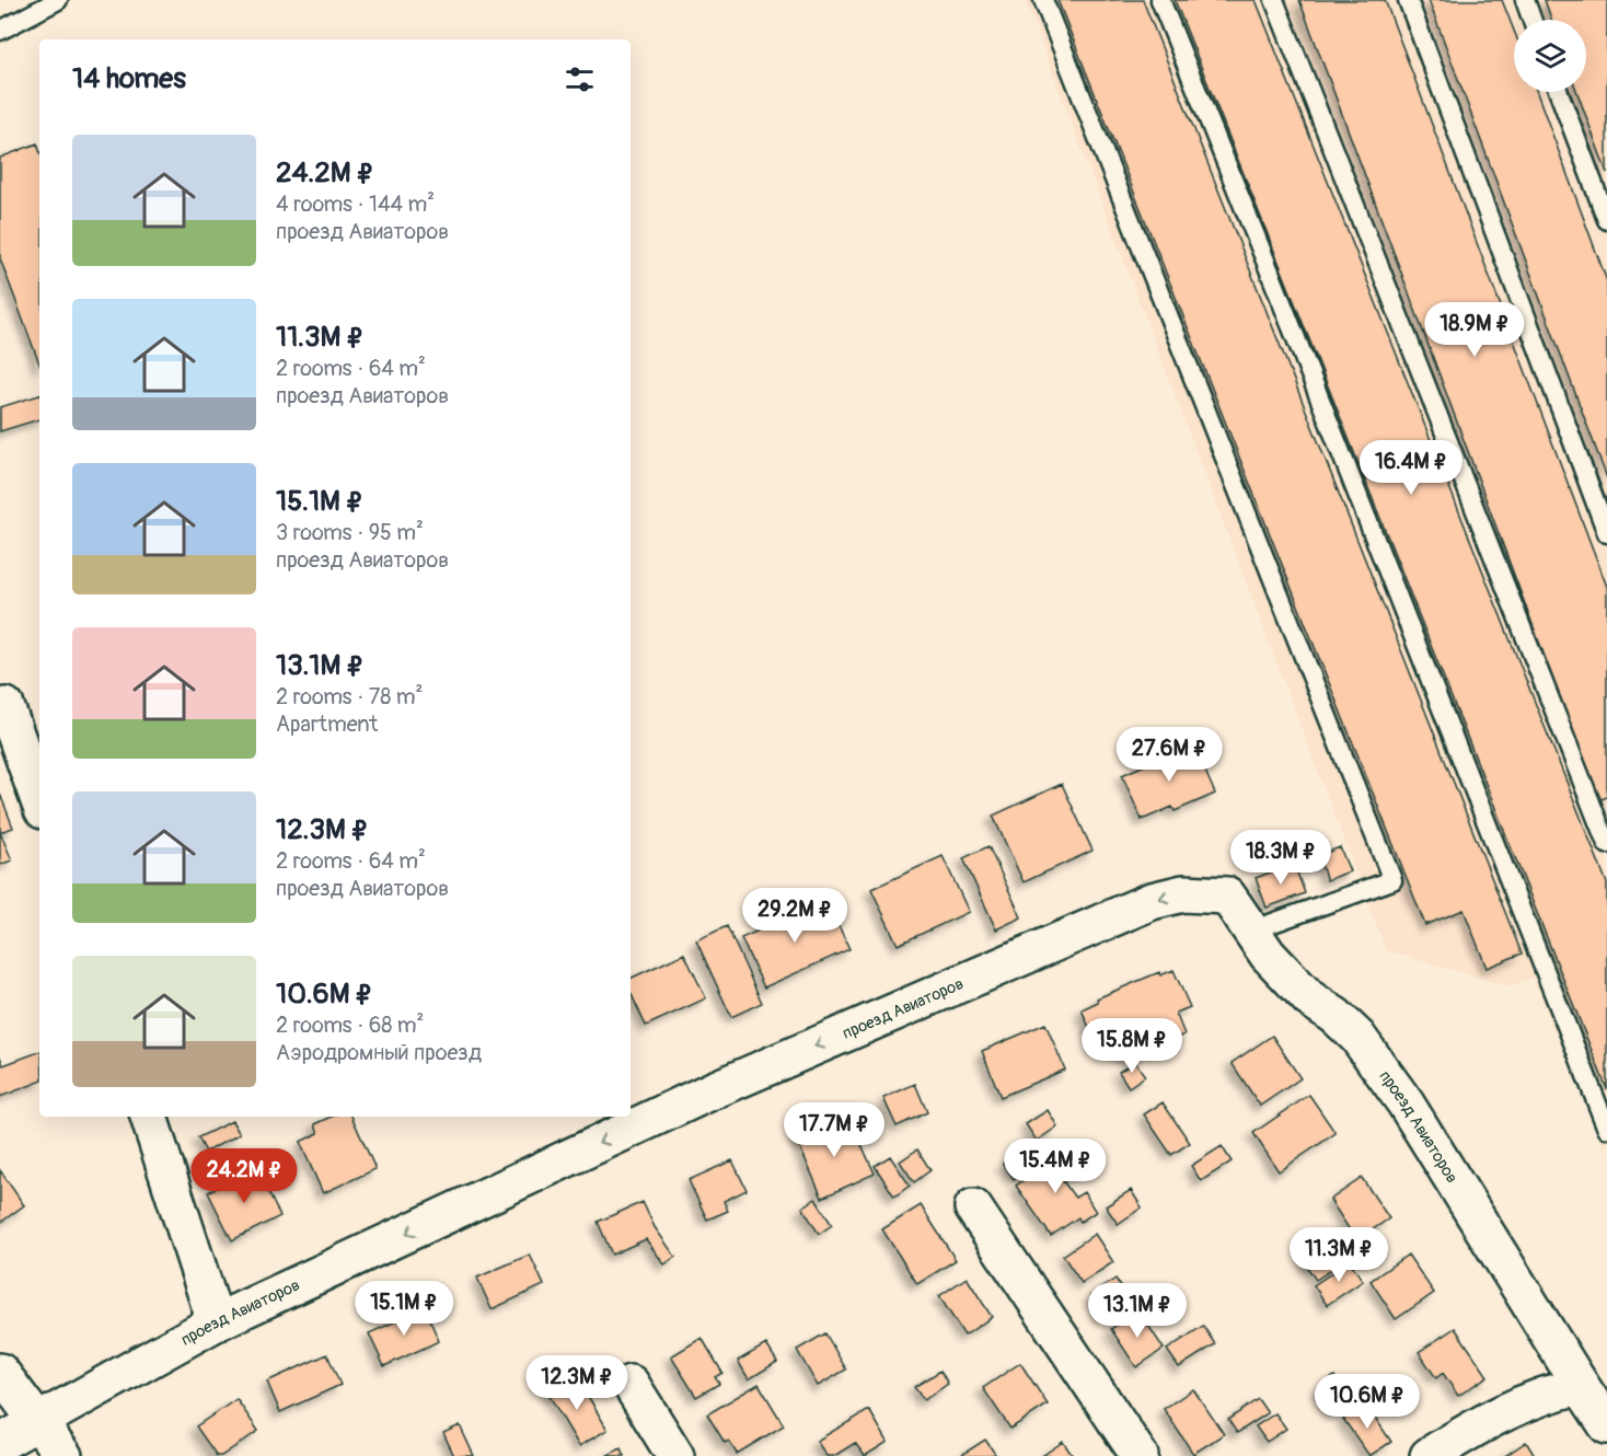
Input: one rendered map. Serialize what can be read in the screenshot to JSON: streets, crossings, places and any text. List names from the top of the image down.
{
  "streets": {
    "street": ["проезд Авиаторов"]
  },
  "one_way": ["проезд Авиаторов"],
  "page": {
    "heading": "14 homes",
    "list": [
      {
        "name": "24.2M ₽",
        "note": "4 rooms · 144 m² · проезд Авиаторов"
      },
      {
        "name": "11.3M ₽",
        "note": "2 rooms · 64 m² · проезд Авиаторов"
      },
      {
        "name": "15.1M ₽",
        "note": "3 rooms · 95 m² · проезд Авиаторов"
      },
      {
        "name": "13.1M ₽",
        "note": "2 rooms · 78 m² · Apartment"
      },
      {
        "name": "12.3M ₽",
        "note": "2 rooms · 64 m² · проезд Авиаторов"
      },
      {
        "name": "10.6M ₽",
        "note": "2 rooms · 68 m² · Аэродромный проезд"
      }
    ],
    "price": [
      "18.9M ₽",
      "16.4M ₽",
      "27.6M ₽",
      "18.3M ₽",
      "29.2M ₽",
      "15.8M ₽",
      "17.7M ₽",
      "15.4M ₽",
      "24.2M ₽",
      "11.3M ₽",
      "15.1M ₽",
      "13.1M ₽",
      "12.3M ₽",
      "10.6M ₽"
    ]
  }
}
